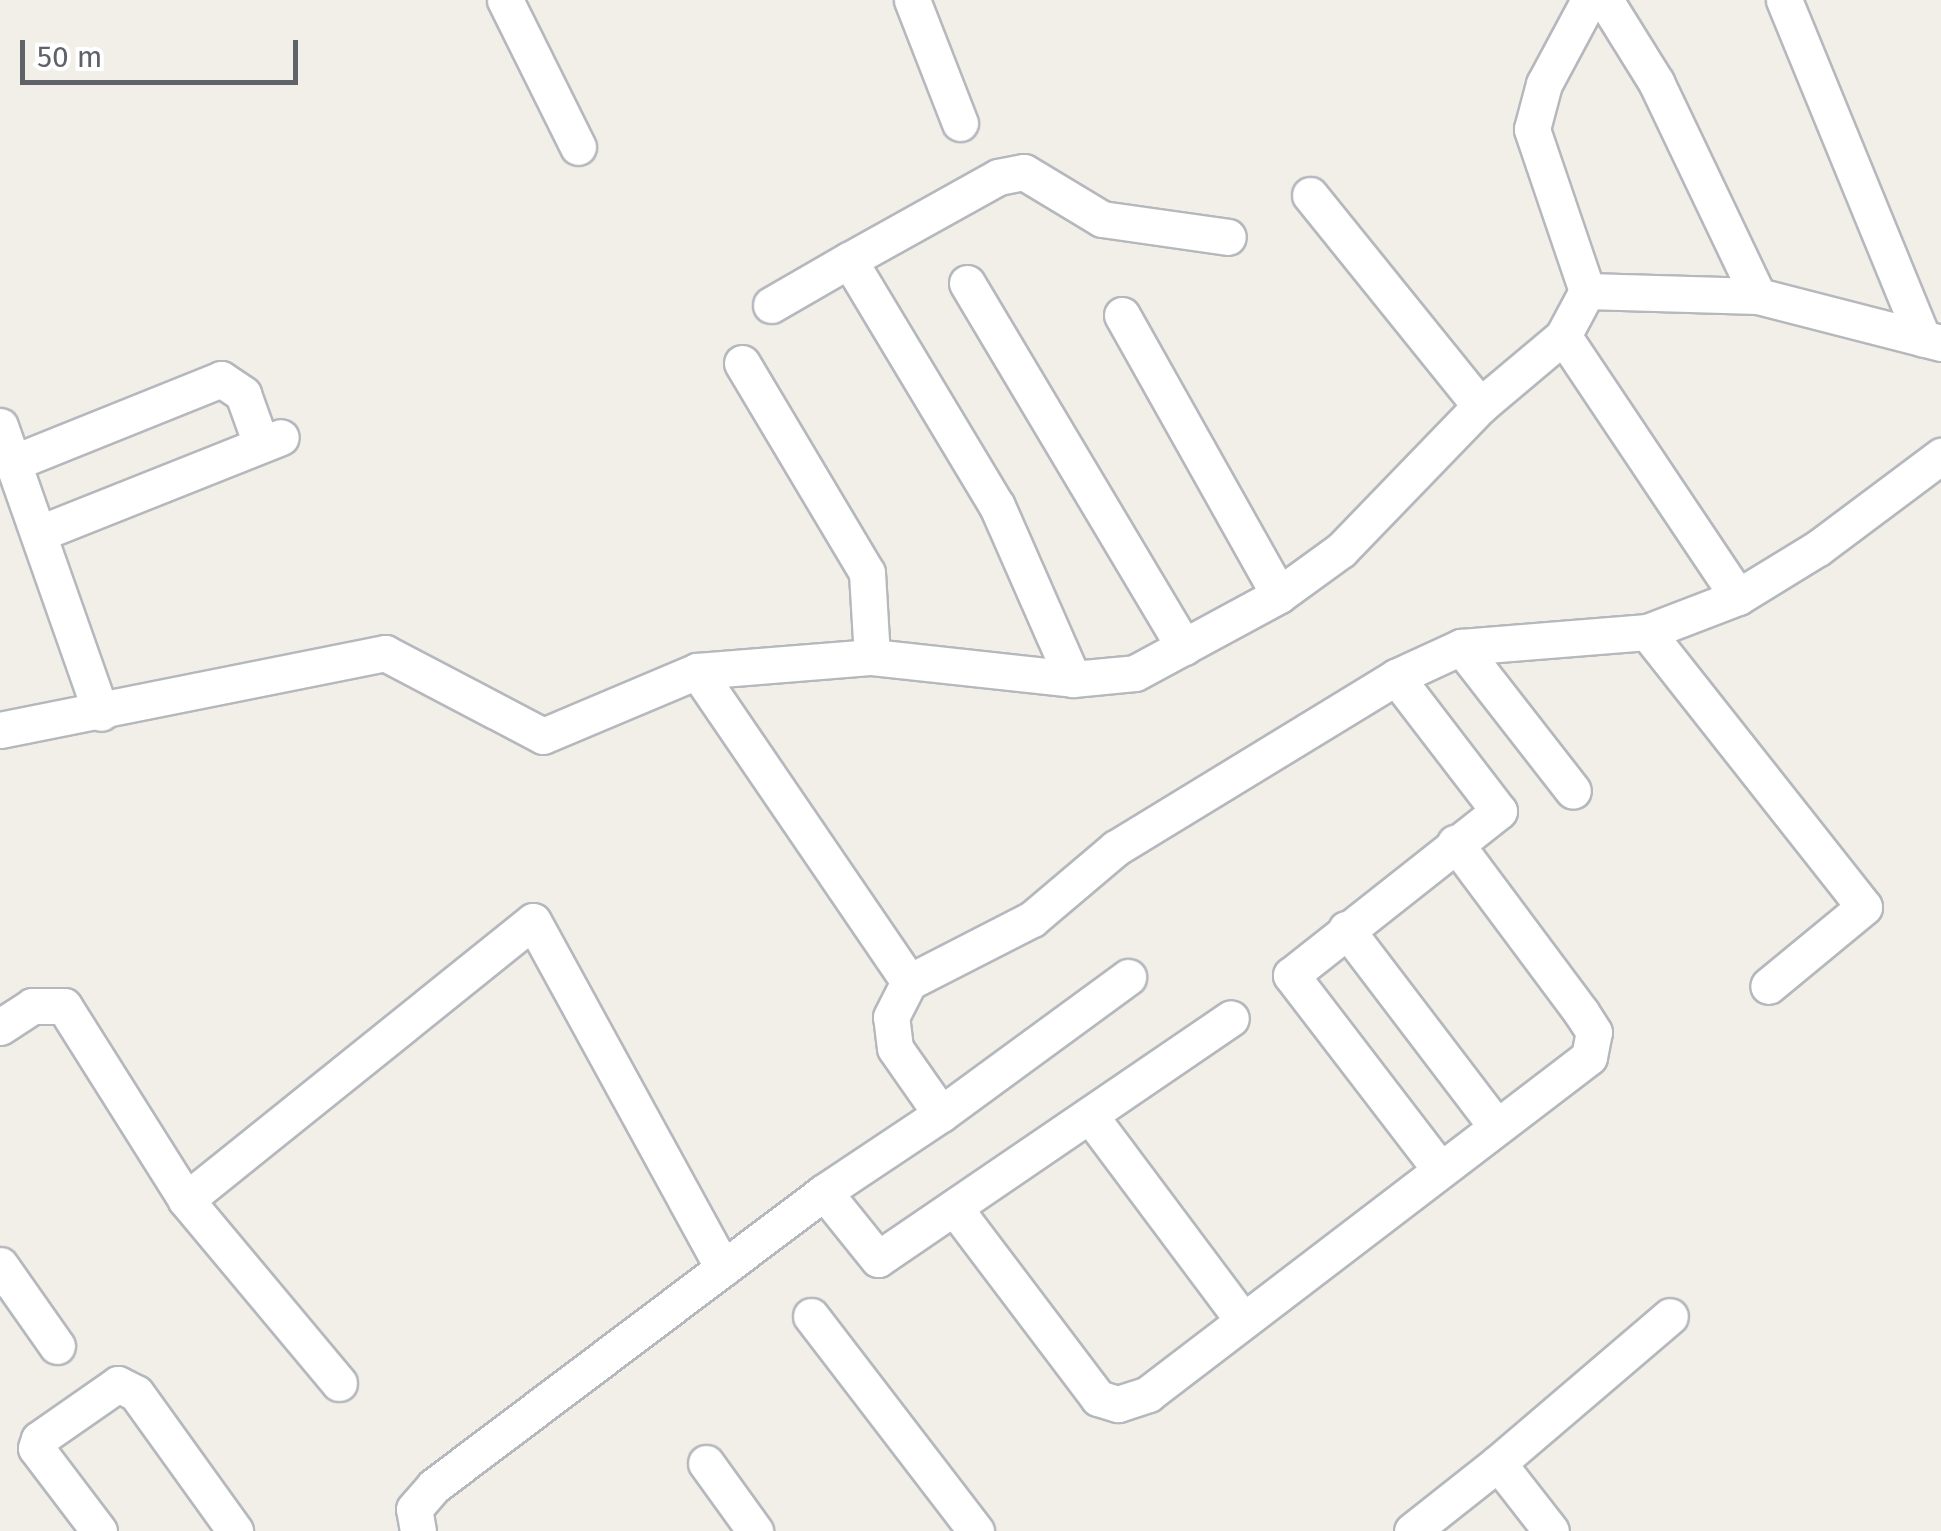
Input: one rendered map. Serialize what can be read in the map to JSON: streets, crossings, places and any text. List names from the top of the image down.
{
  "scale_bar": "50 m"
}
